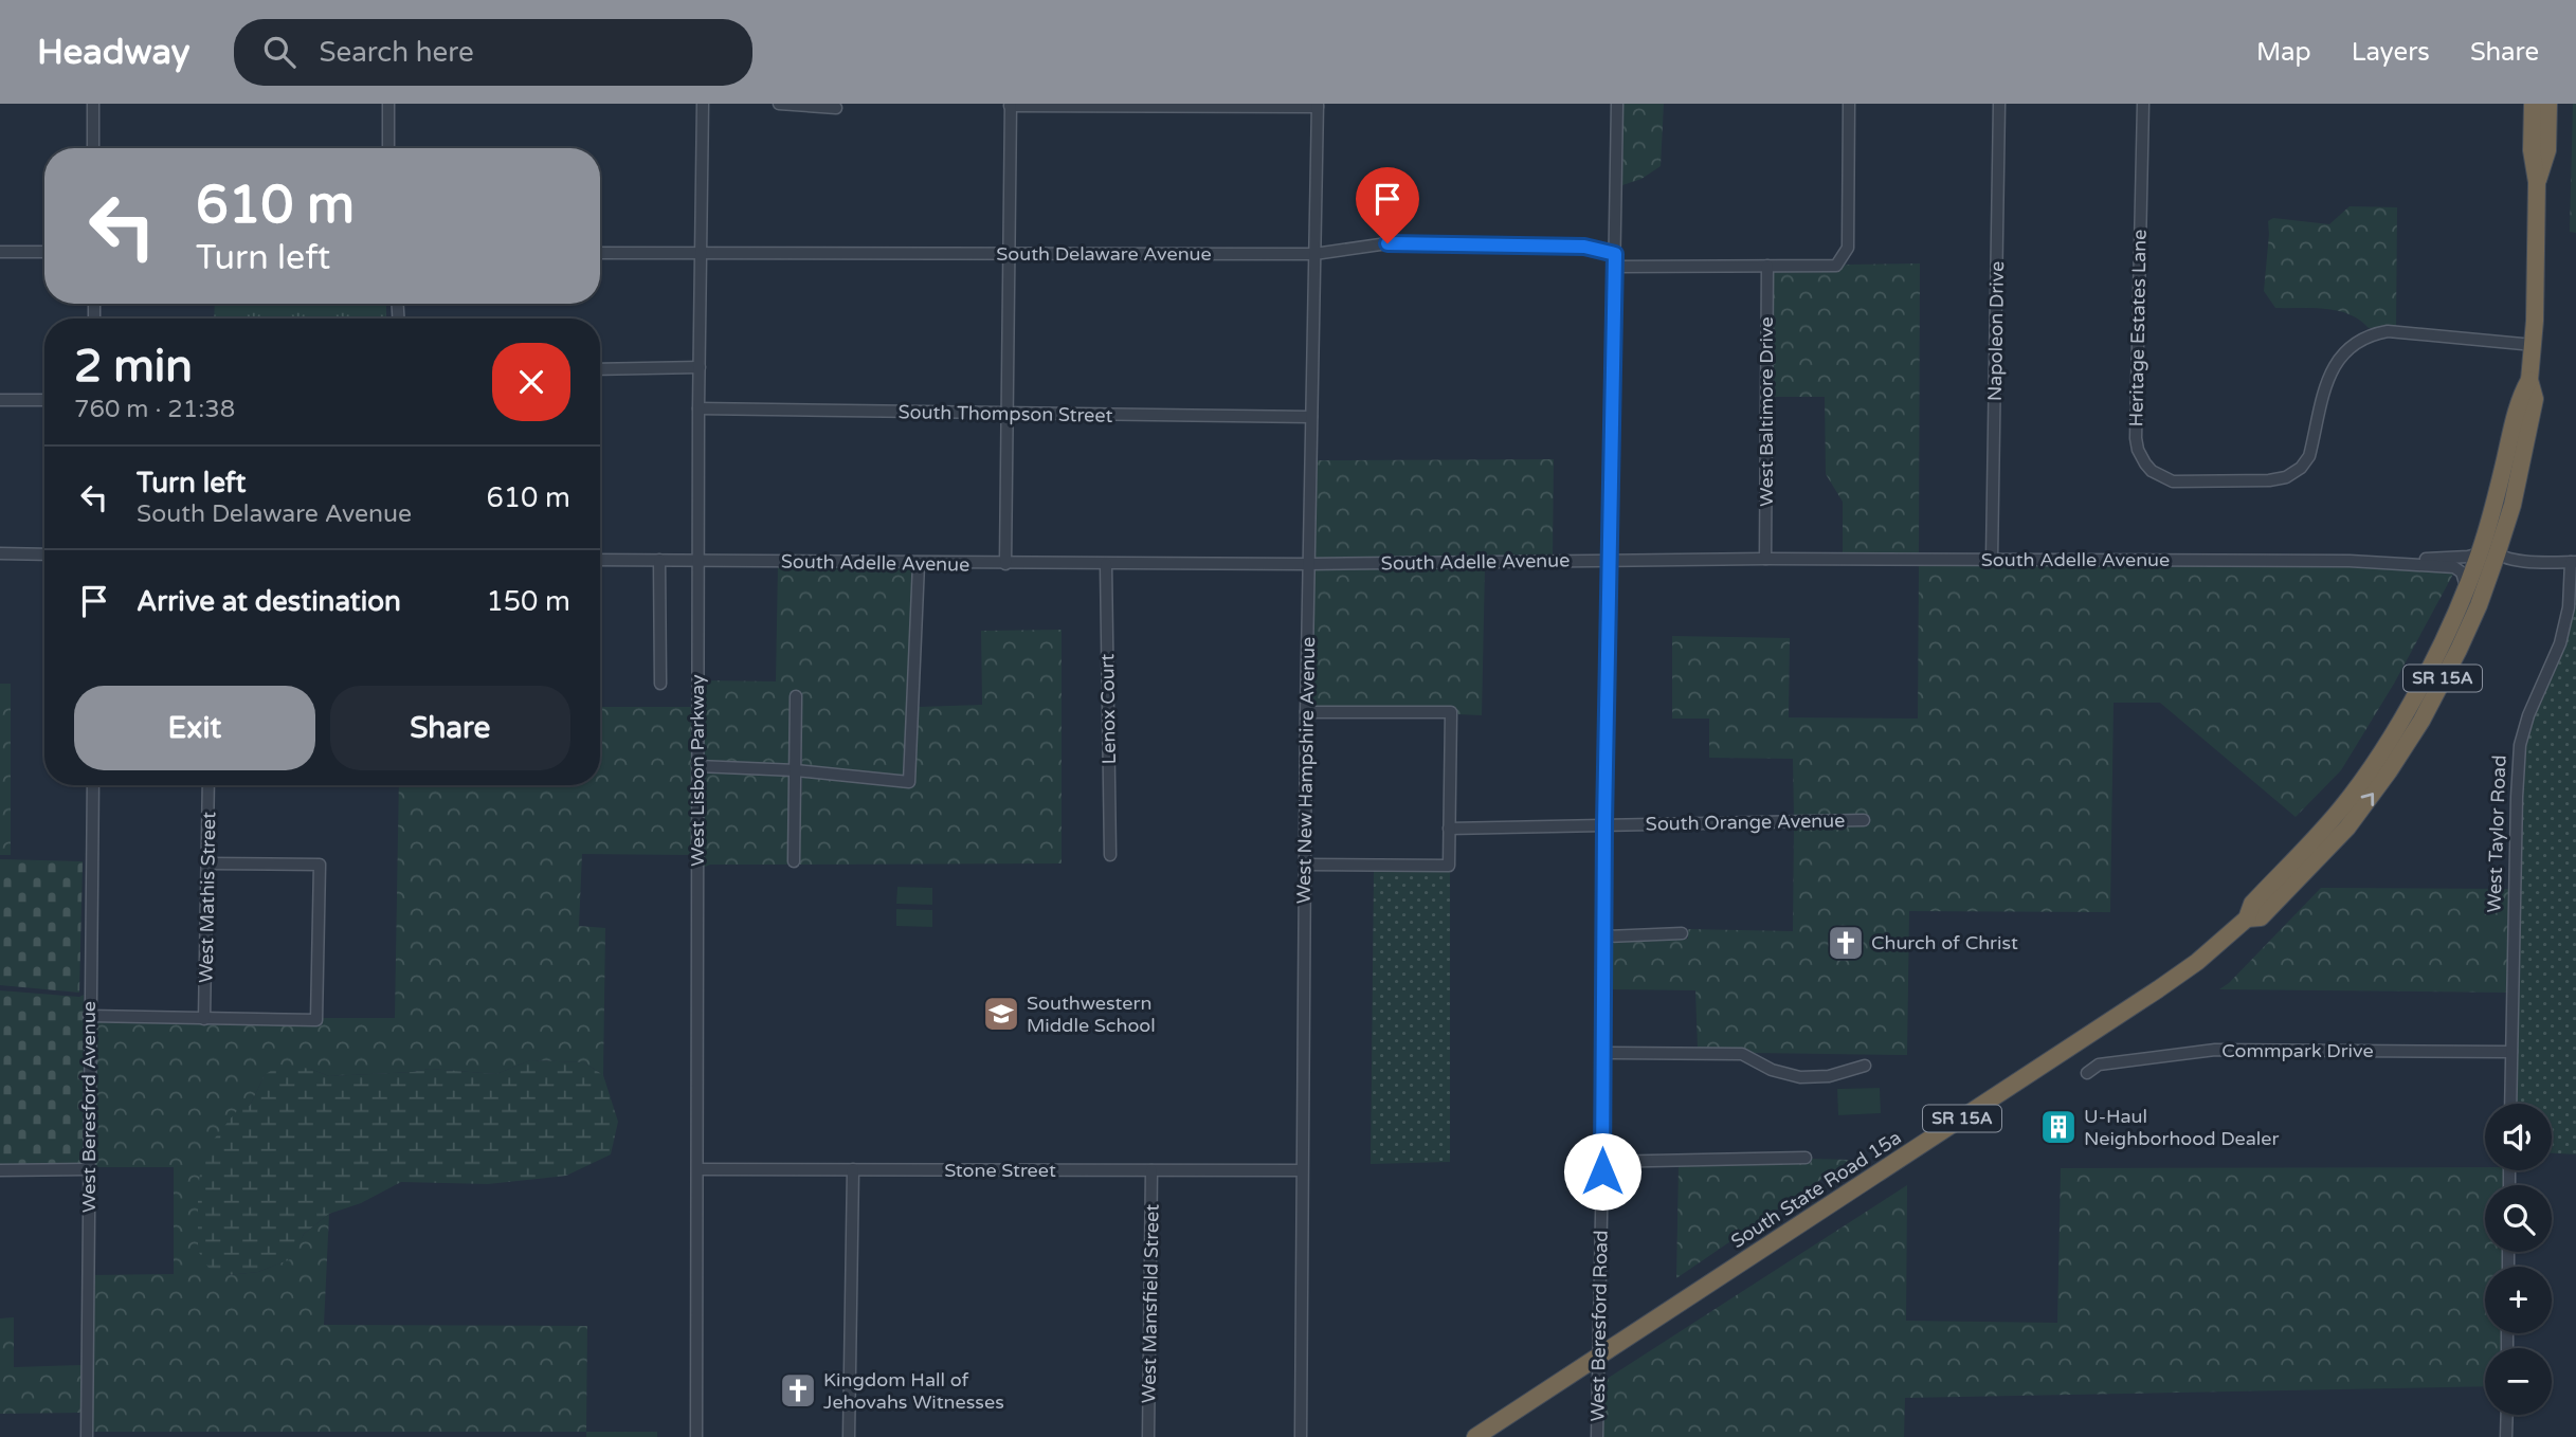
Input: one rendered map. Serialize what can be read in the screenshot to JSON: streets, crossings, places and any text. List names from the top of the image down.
{
  "streets": {
    "highway": ["SR 15A", "South State Road 15a"],
    "street": [
      "South Delaware Avenue",
      "Heritage Estates Lane",
      "Napoleon Drive",
      "West Baltimore Drive",
      "South Thompson Street",
      "South Adelle Avenue",
      "Lenox Court",
      "West Lisbon Parkway",
      "West New Hampshire Avenue",
      "South Orange Avenue",
      "West Taylor Road",
      "West Mathis Street",
      "Commpark Drive",
      "West Beresford Avenue",
      "Stone Street",
      "West Mansfield Street",
      "West Beresford Road"
    ]
  },
  "crossings": [
    ["South Delaware Avenue", "West Baltimore Drive"],
    ["South Delaware Avenue", "West Lisbon Parkway"],
    ["South Delaware Avenue", "West New Hampshire Avenue"],
    ["South Delaware Avenue", "West Beresford Road"],
    ["Heritage Estates Lane", "South State Road 15a"],
    ["Napoleon Drive", "South Adelle Avenue"],
    ["West Baltimore Drive", "South Adelle Avenue"],
    ["South Thompson Street", "West Lisbon Parkway"],
    ["South Thompson Street", "West New Hampshire Avenue"],
    ["South Adelle Avenue", "Lenox Court"],
    ["South Adelle Avenue", "West Lisbon Parkway"],
    ["South Adelle Avenue", "West New Hampshire Avenue"],
    ["South Adelle Avenue", "West Taylor Road"],
    ["South Adelle Avenue", "South State Road 15a"],
    ["South Adelle Avenue", "West Beresford Road"],
    ["SR 15A", "South State Road 15a"],
    ["West Lisbon Parkway", "Stone Street"],
    ["West New Hampshire Avenue", "Stone Street"],
    ["South Orange Avenue", "West Beresford Road"],
    ["West Taylor Road", "Commpark Drive"],
    ["Stone Street", "West Mansfield Street"],
    ["South State Road 15a", "West Beresford Road"]
  ],
  "places": {
    "church": ["Church of Christ", "Kingdom Hall of Jehovahs Witnesses"],
    "school or university": ["Southwestern Middle School"],
    "building": ["U-Haul Neighborhood Dealer"]
  },
  "page": {
    "header": "Headway",
    "search": "Search here",
    "nav": ["Map", "Layers", "Share"],
    "turn": ["610 m", "Turn left"],
    "heading": ["2 min", "760 m · 21:38"],
    "list": [
      {
        "name": "Turn left",
        "note": "South Delaware Avenue",
        "value": "610 m"
      },
      {
        "name": "Arrive at destination",
        "value": "150 m"
      }
    ],
    "buttons": ["Exit", "Share"],
    "map_buttons": ["+", "−"]
  }
}
